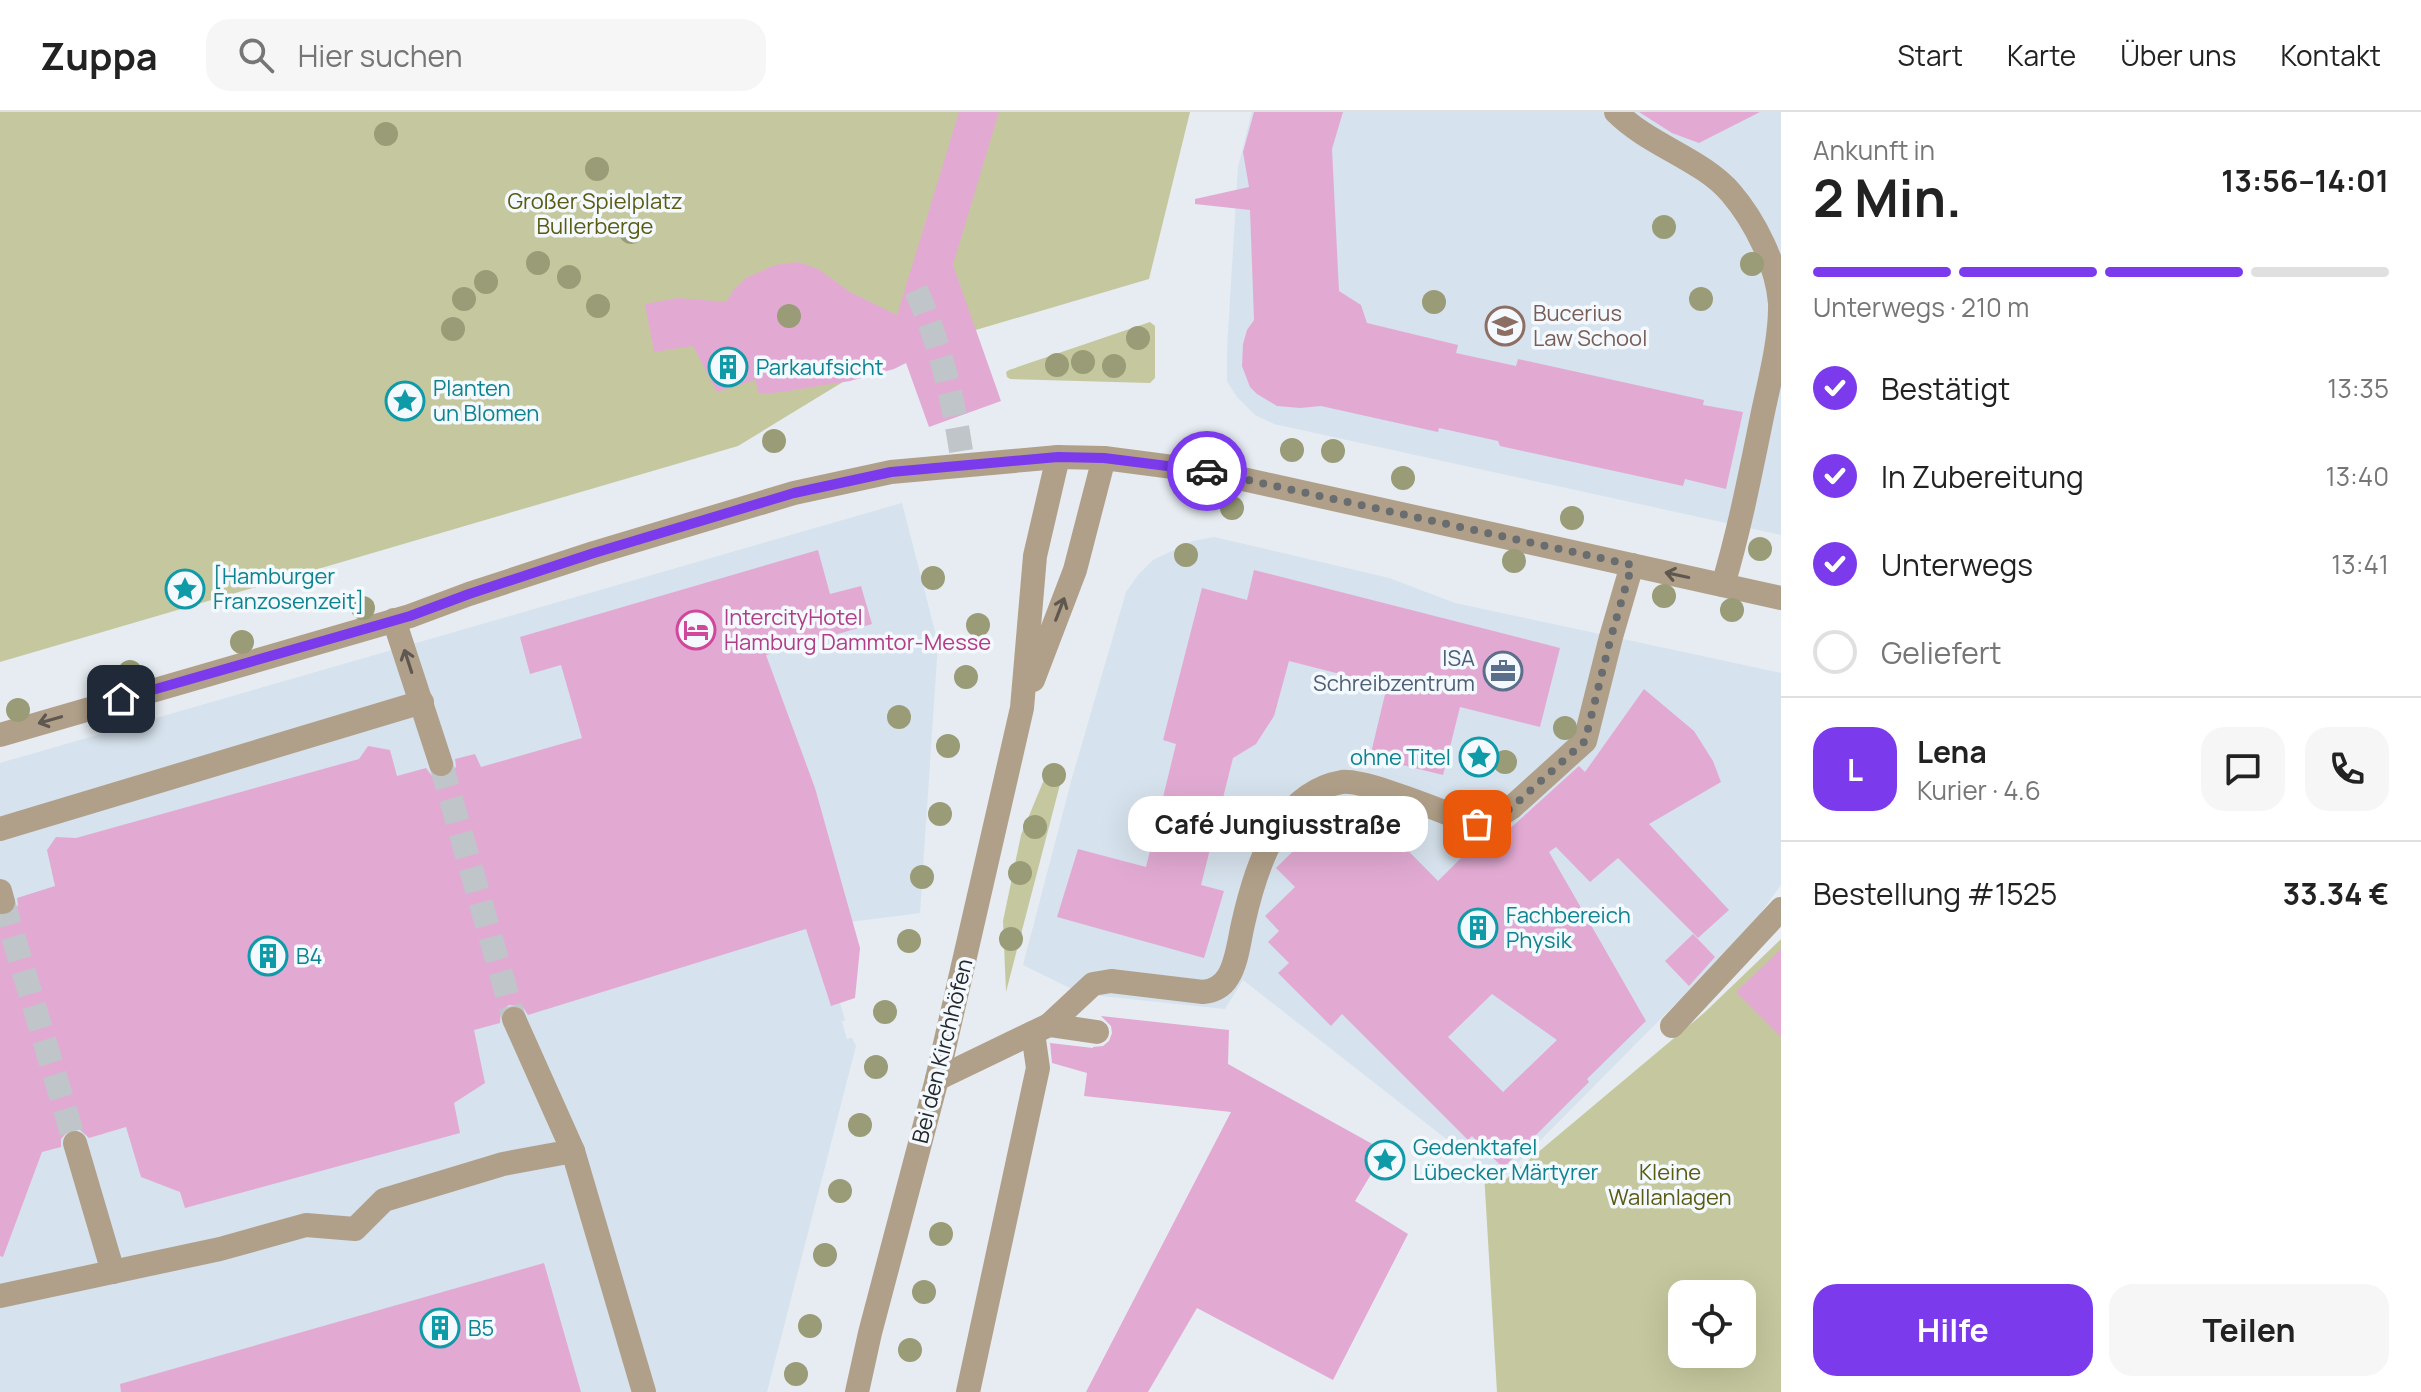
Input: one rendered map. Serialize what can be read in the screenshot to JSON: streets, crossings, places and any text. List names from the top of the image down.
{
  "streets": {
    "street": ["Bei den Kirchhöfen"]
  },
  "parks": ["Großer Spielplatz Bullerberge", "Kleine Wallanlagen"],
  "places": {
    "school or university": ["Bucerius Law School"],
    "building": [
      "Parkaufsicht",
      "Fachbereich Physik",
      "B4",
      "B5"
    ],
    "place": [
      "Planten un Blomen",
      "[Hamburger Franzosenzeit]",
      "ohne Titel",
      "Gedenktafel Lübecker Märtyrer"
    ],
    "hotel": ["IntercityHotel Hamburg Dammtor-Messe"],
    "office": ["ISA Schreibzentrum"],
    "other": ["Café Jungiusstraße"]
  },
  "page": {
    "header": "Zuppa",
    "search": "Hier suchen",
    "nav": [
      "Start",
      "Karte",
      "Über uns",
      "Kontakt"
    ],
    "heading": ["2 Min.", "Ankunft in", "13:56–14:01"],
    "panel": [
      "Lena",
      "Kurier · 4.6",
      "Bestellung #1525",
      "33.34 €"
    ],
    "bar": "Unterwegs · 210 m",
    "list": [
      ["Bestätigt", "13:35"],
      ["In Zubereitung", "13:40"],
      ["Unterwegs", "13:41"],
      "Geliefert"
    ],
    "round": "L",
    "bubble": "Café Jungiusstraße",
    "buttons": ["Hilfe", "Teilen"]
  }
}
